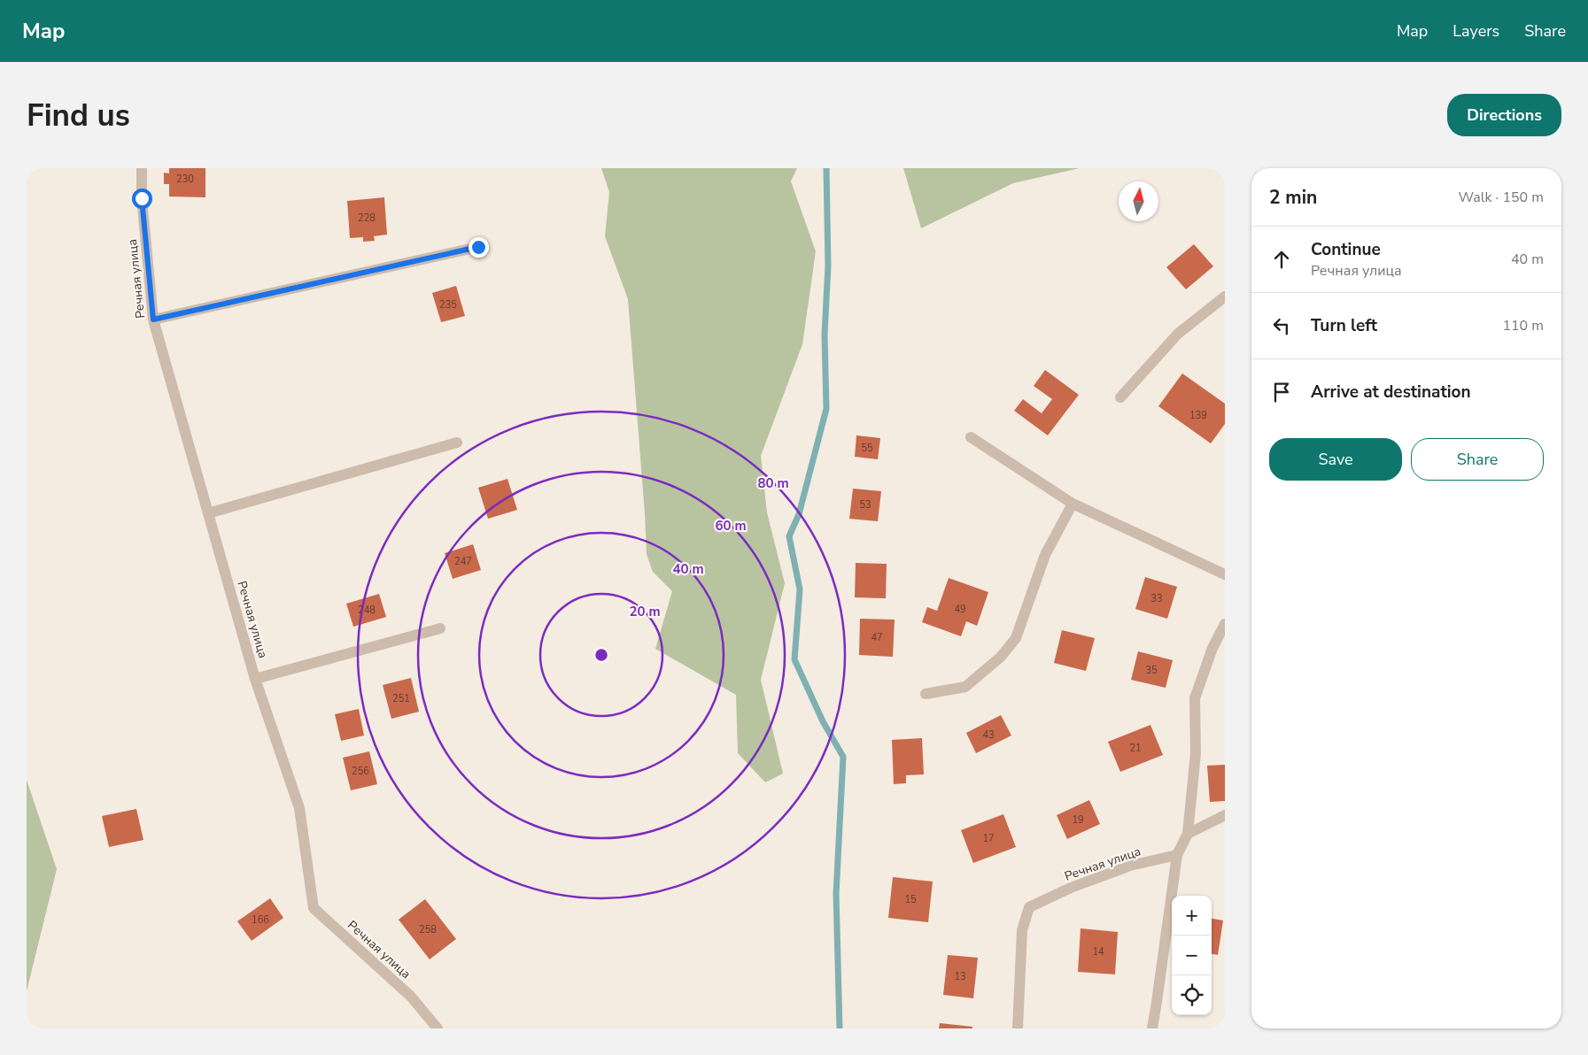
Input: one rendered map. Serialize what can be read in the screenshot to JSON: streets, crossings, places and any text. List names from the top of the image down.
{
  "streets": {
    "street": ["Речная улица"]
  },
  "house_numbers": [
    "230",
    "228",
    "235",
    "139",
    "55",
    "53",
    "247",
    "33",
    "49",
    "248",
    "47",
    "35",
    "251",
    "43",
    "21",
    "256",
    "19",
    "17",
    "15",
    "166",
    "258",
    "14",
    "13"
  ],
  "north": "top",
  "page": {
    "header": "Map",
    "nav": ["Map", "Layers", "Share"],
    "buttons": [
      "Directions",
      ["Save", "Share"]
    ],
    "title": "Find us",
    "heading": ["2 min", "Walk · 150 m"],
    "list": [
      ["Continue", "Речная улица", "40 m"],
      ["Turn left", "110 m"],
      "Arrive at destination"
    ],
    "map_buttons": ["+", "−"]
  },
  "rings": [
    "80 m",
    "60 m",
    "40 m",
    "20 m"
  ]
}
